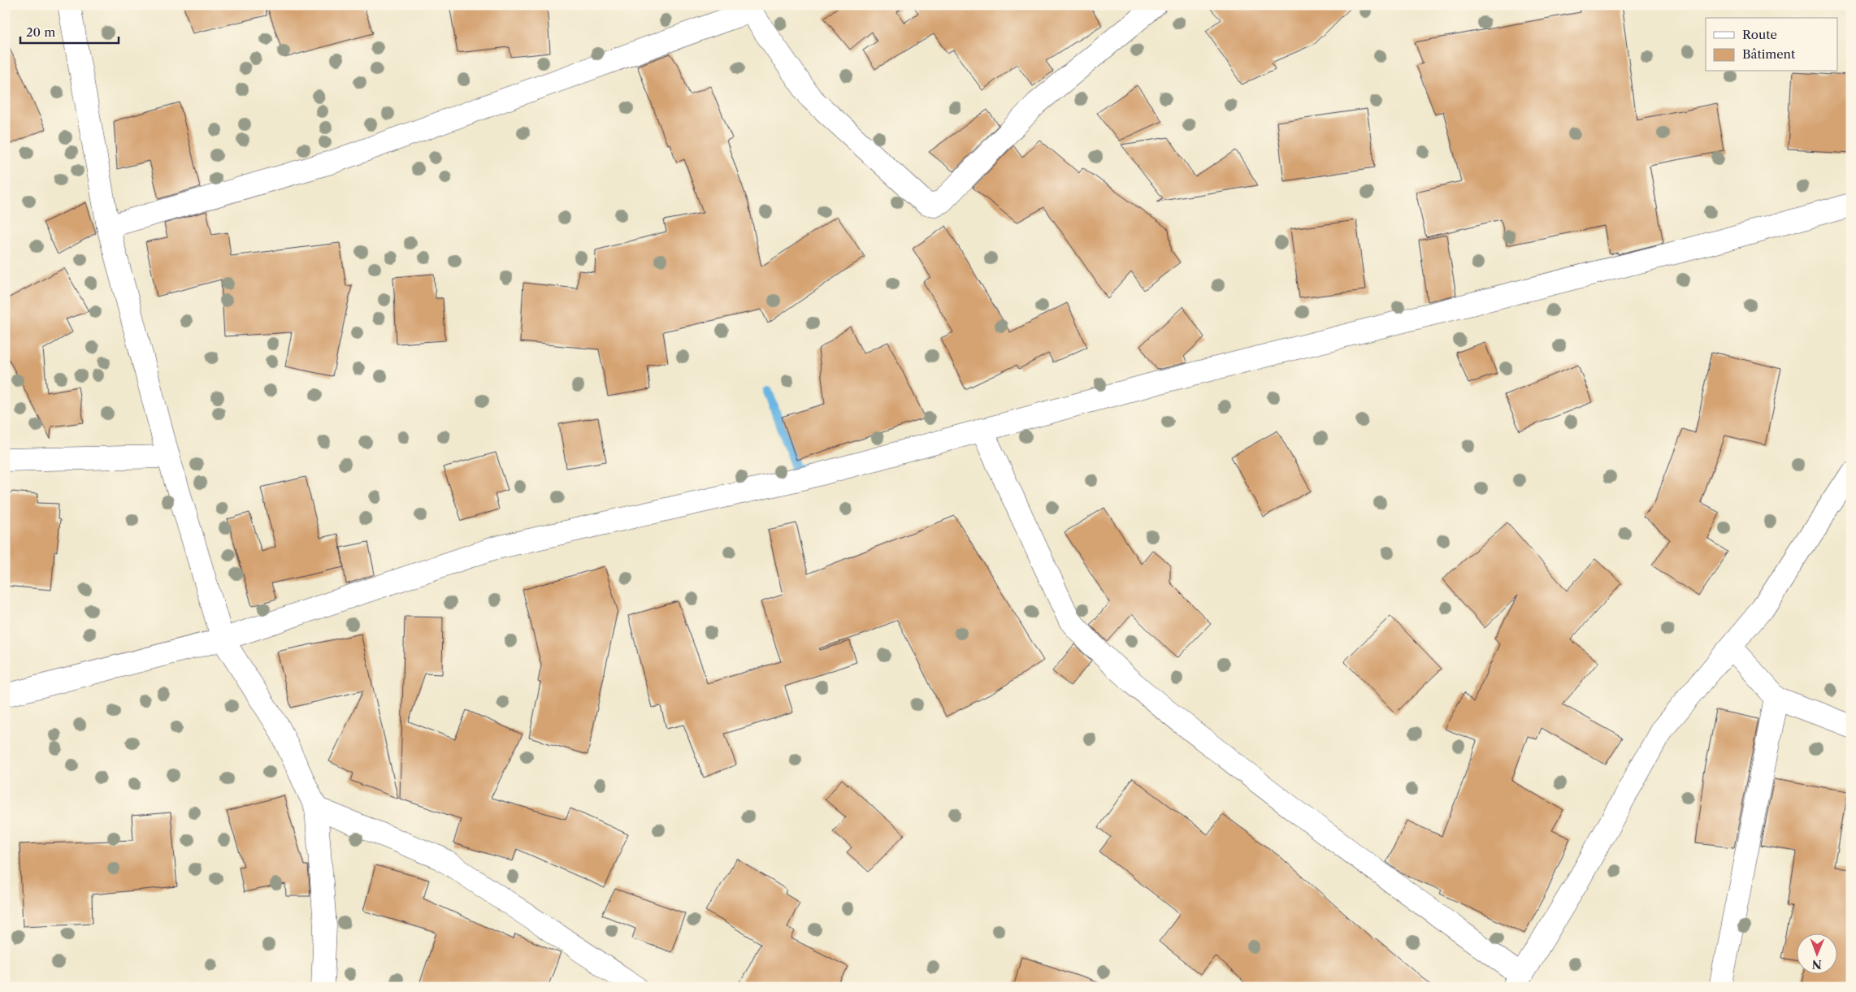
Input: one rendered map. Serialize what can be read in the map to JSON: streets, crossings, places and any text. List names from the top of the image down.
{
  "legend": ["Route", "Bâtiment"],
  "scale_bar": "20 m",
  "north": "bottom"
}
